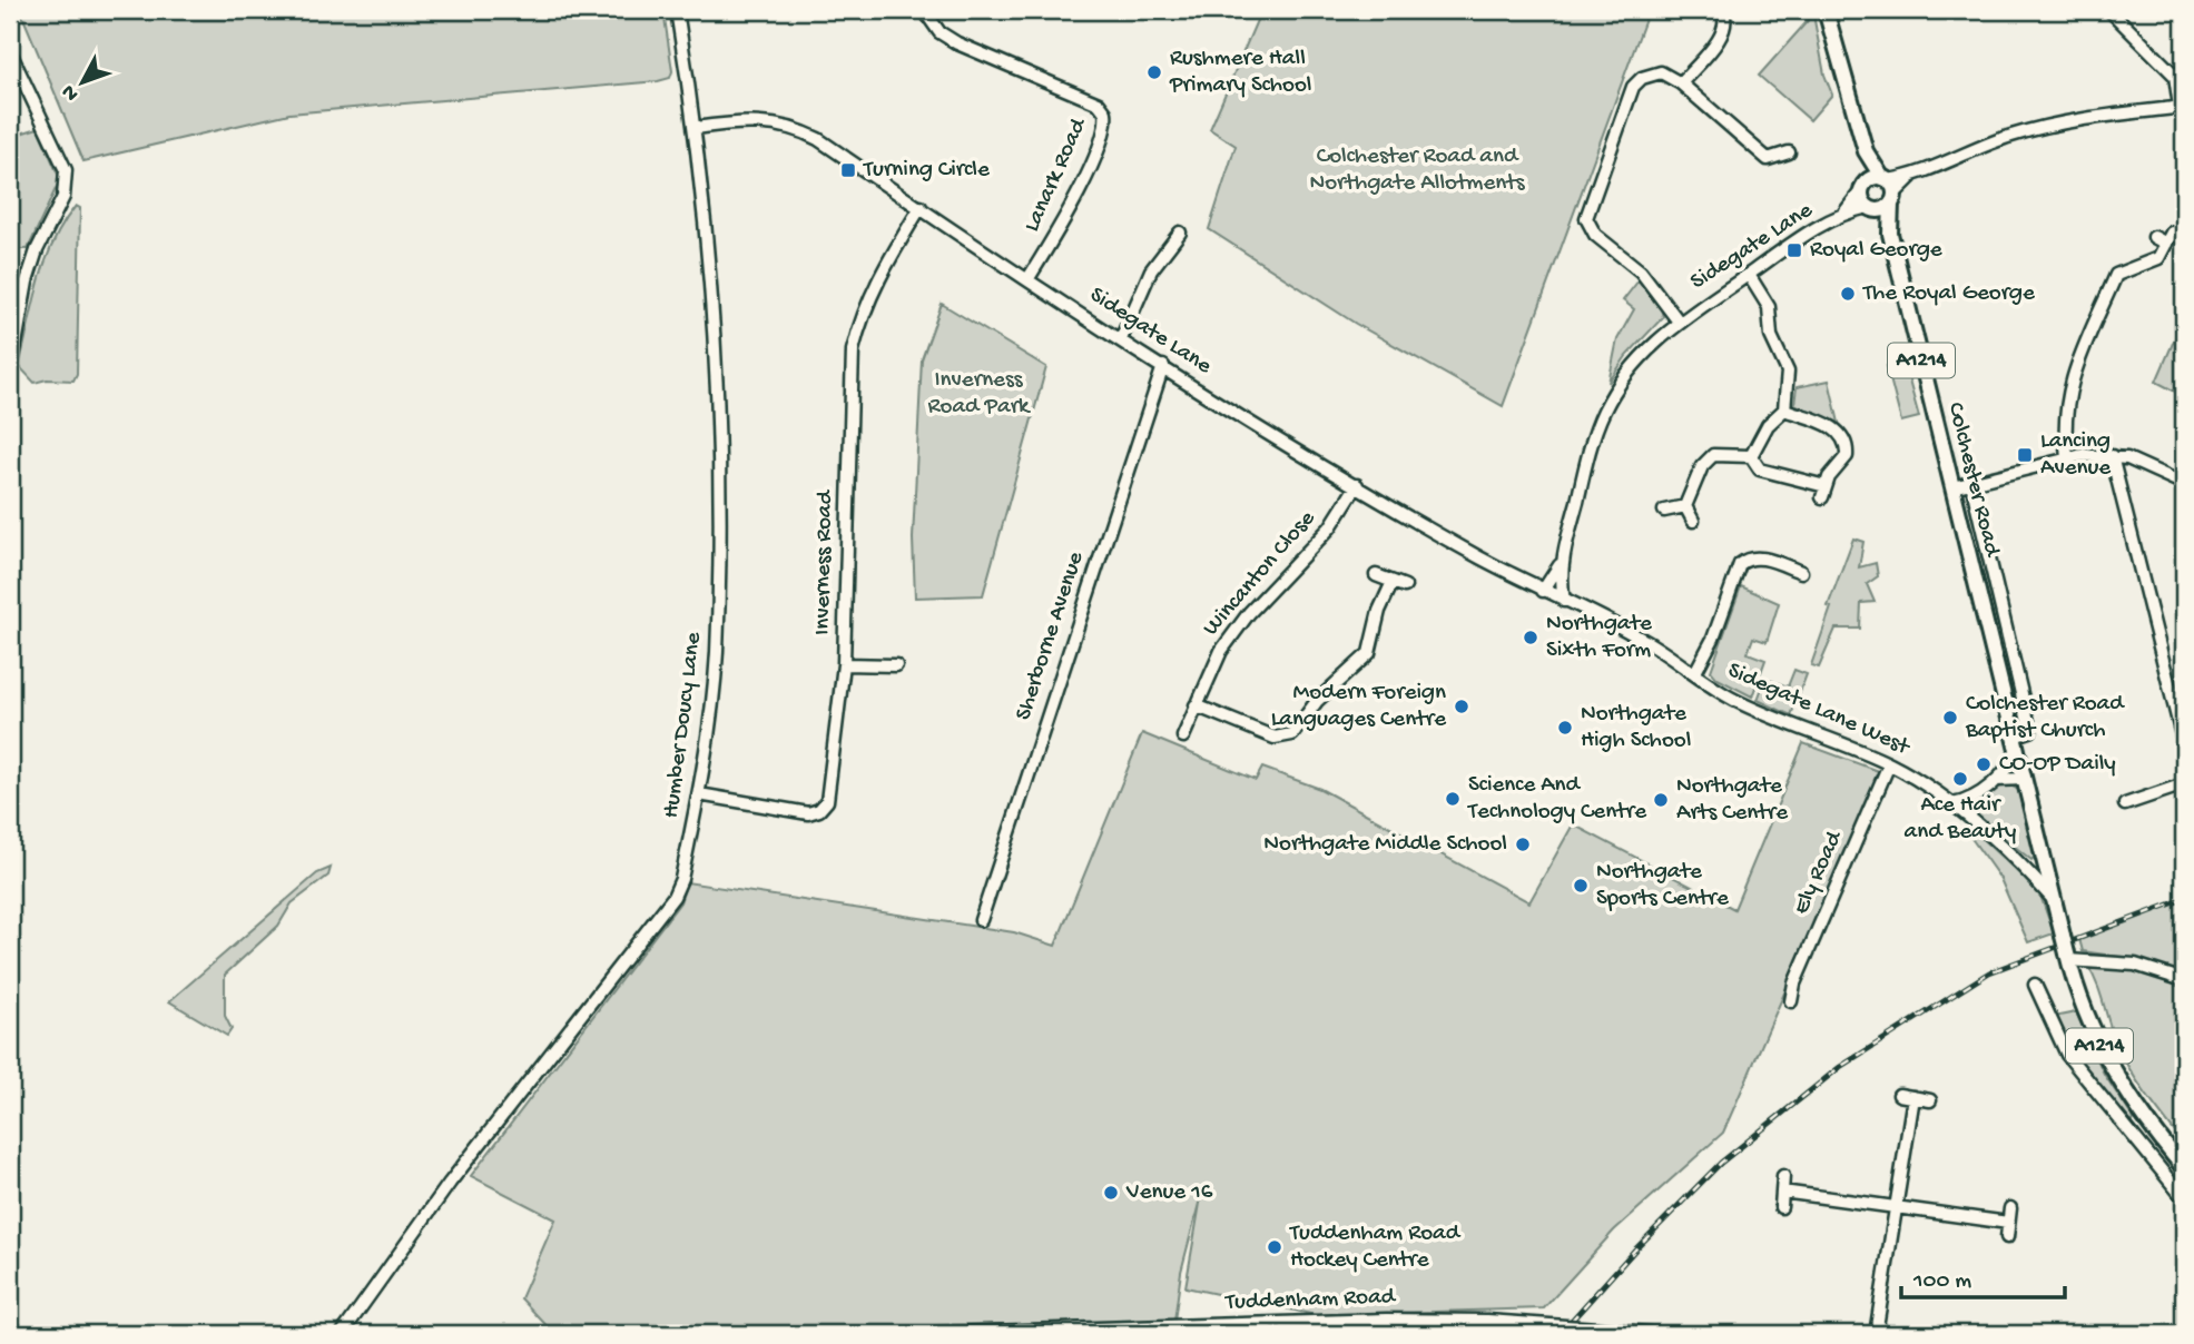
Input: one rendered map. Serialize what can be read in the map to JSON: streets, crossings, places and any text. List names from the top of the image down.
{
  "streets": {
    "main road": ["A1214", "Colchester Road"],
    "street": [
      "Lanark Road",
      "Sidegate Lane",
      "Inverness Road",
      "Wincanton Close",
      "Sherborne Avenue",
      "Sidegate Lane West",
      "Humber Doucy Lane",
      "Ely Road",
      "Tuddenham Road"
    ]
  },
  "crossings": [
    ["Lanark Road", "Sidegate Lane"],
    ["Sidegate Lane", "Colchester Road"],
    ["Sidegate Lane", "Inverness Road"],
    ["Sidegate Lane", "Wincanton Close"],
    ["Sidegate Lane", "Sherborne Avenue"],
    ["Sidegate Lane", "Sidegate Lane West"],
    ["Sidegate Lane", "Humber Doucy Lane"],
    ["Colchester Road", "Sidegate Lane West"],
    ["Inverness Road", "Humber Doucy Lane"],
    ["Sidegate Lane West", "Ely Road"]
  ],
  "parks": ["Colchester Road and Northgate Allotments", "Inverness Road Park"],
  "places": {
    "other": [
      "Rushmere Hall Primary School",
      "The Royal George",
      "Northgate Sixth Form",
      "Modern Foreign Languages Centre",
      "Colchester Road Baptist Church",
      "Northgate High School",
      "CO-OP Daily",
      "Ace Hair and Beauty",
      "Science And Technology Centre",
      "Northgate Arts Centre",
      "Northgate Middle School",
      "Northgate Sports Centre",
      "Venue 16",
      "Tuddenham Road Hockey Centre"
    ],
    "transit": ["Turning Circle", "Royal George", "Lancing Avenue"]
  },
  "scale_bar": "100 m",
  "north": "bottom left"
}
